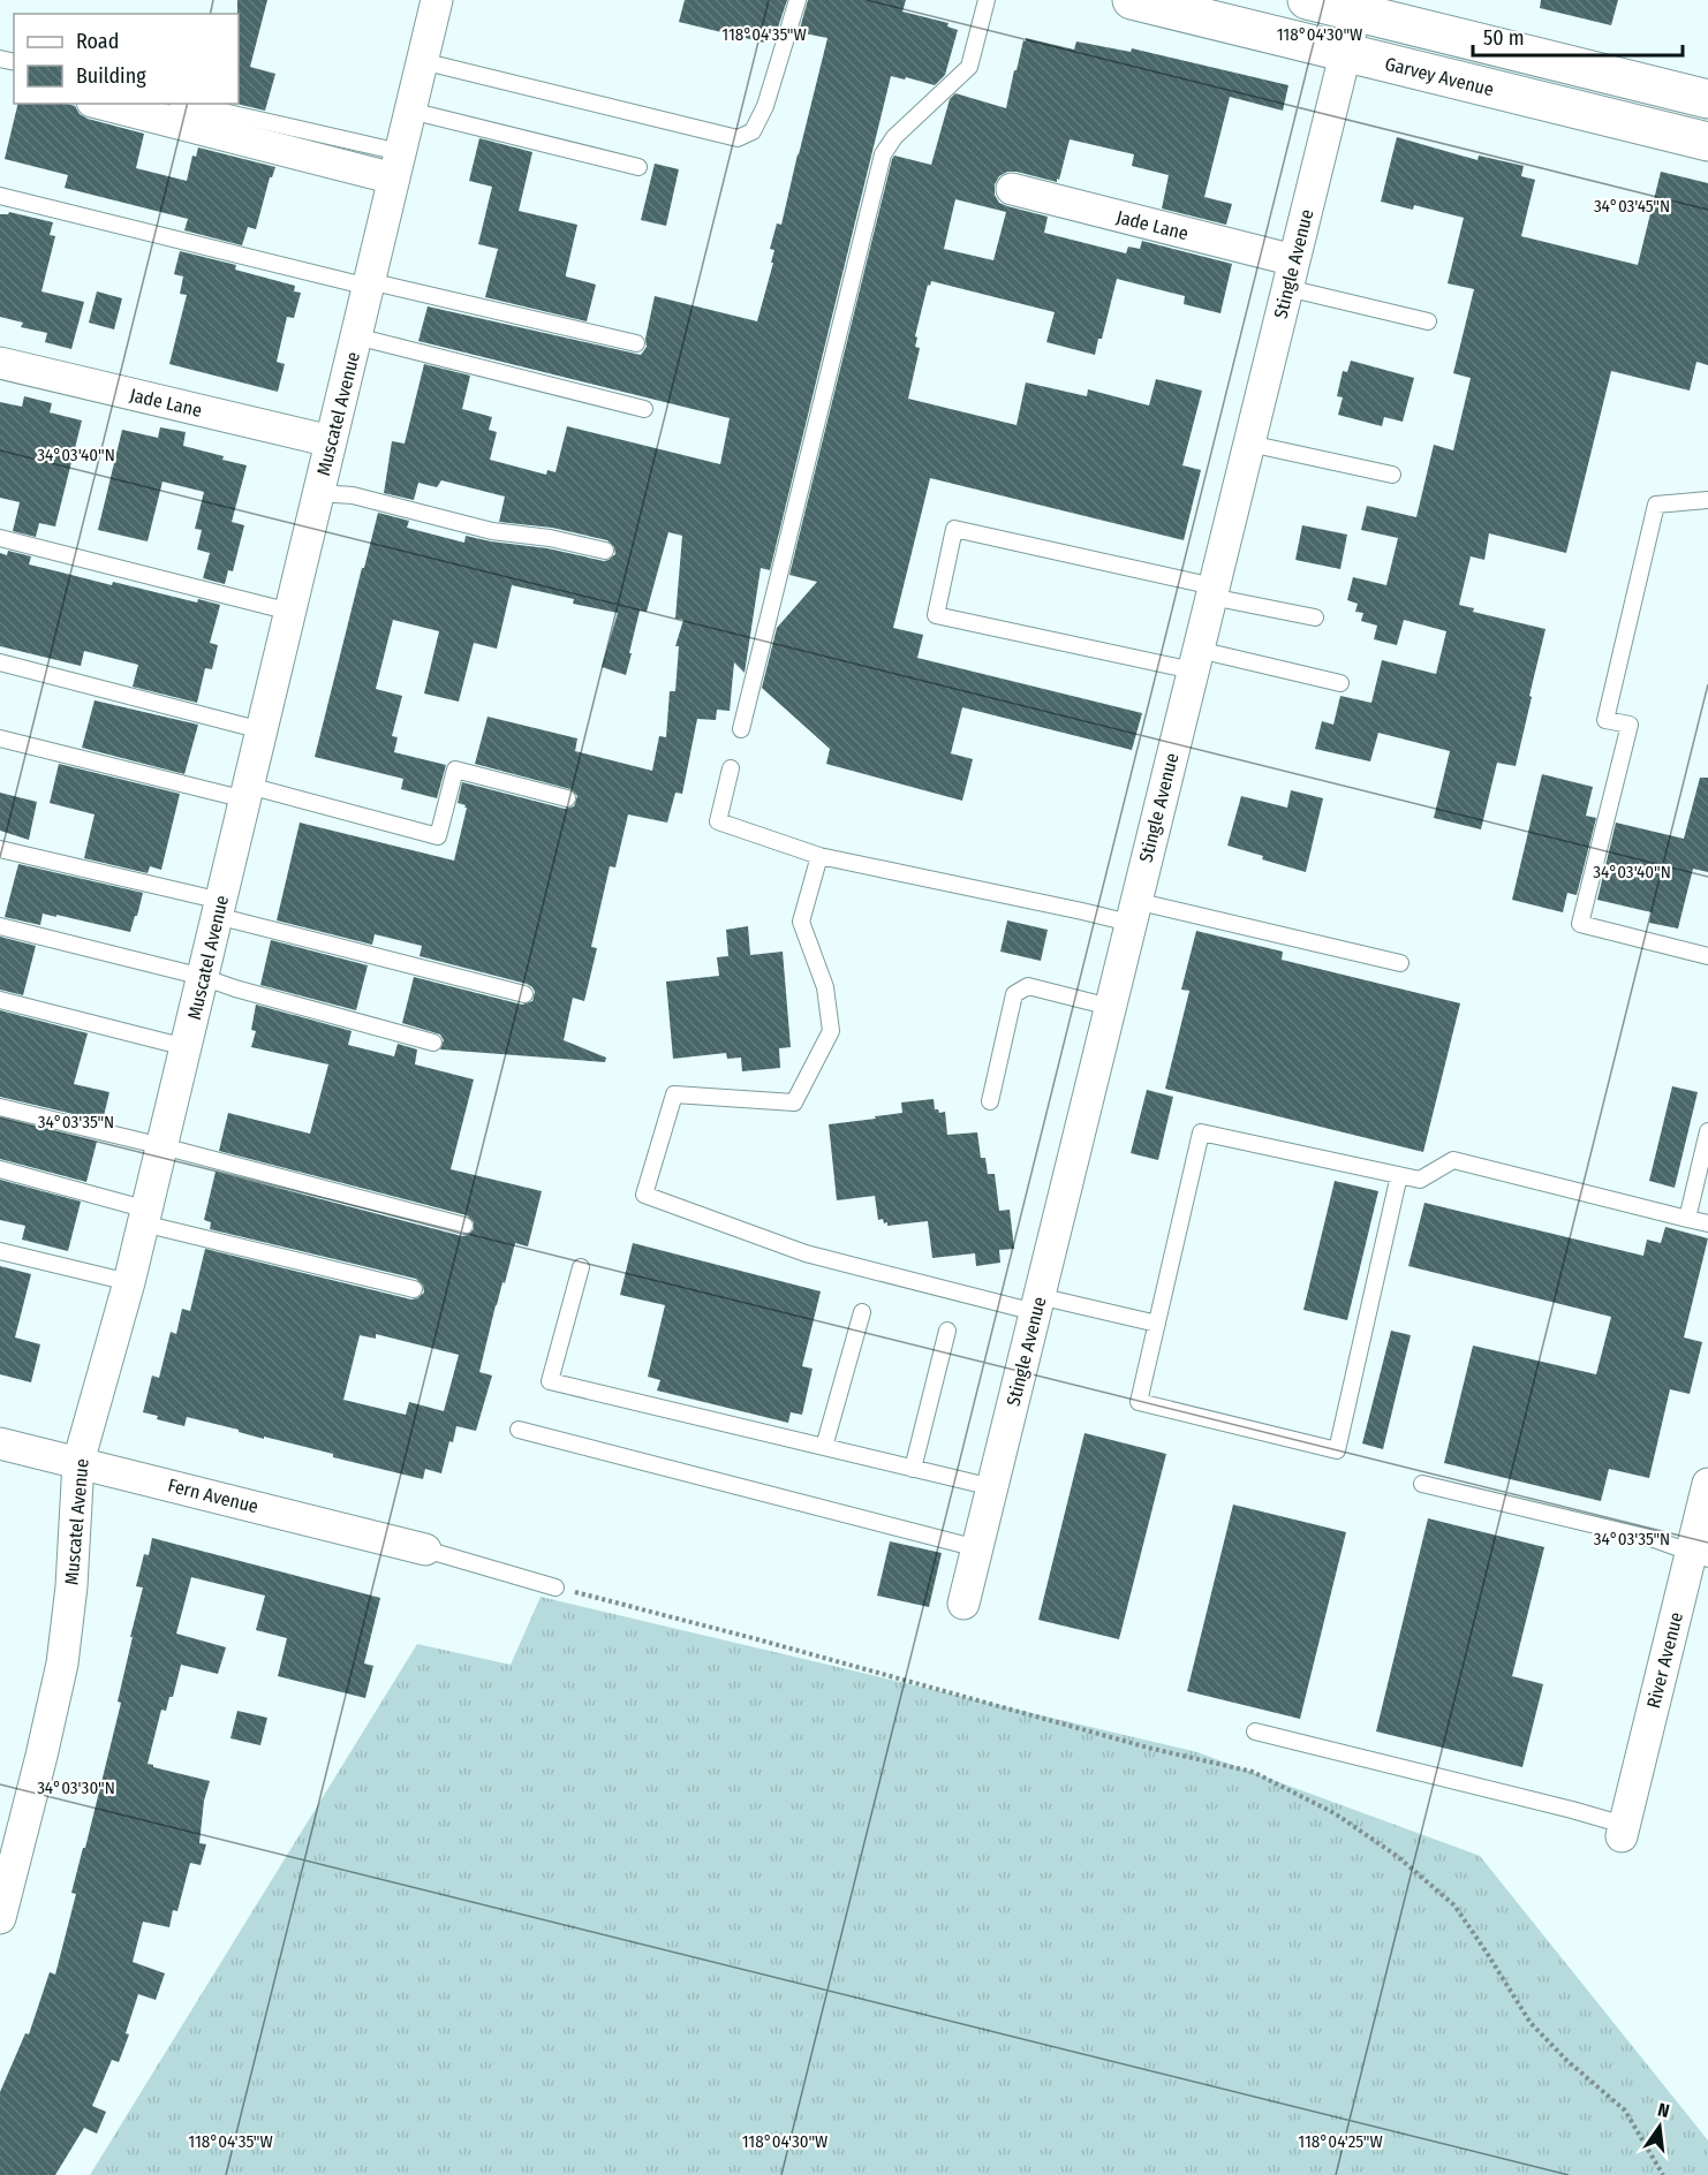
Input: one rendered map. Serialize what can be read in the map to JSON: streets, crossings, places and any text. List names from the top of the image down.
{
  "streets": {
    "main road": ["Garvey Avenue"],
    "street": [
      "Jade Lane",
      "Stingle Avenue",
      "Muscatel Avenue",
      "Fern Avenue",
      "River Avenue"
    ]
  },
  "crossings": [
    ["Garvey Avenue", "Stingle Avenue"],
    ["Jade Lane", "Stingle Avenue"],
    ["Jade Lane", "Muscatel Avenue"],
    ["Muscatel Avenue", "Fern Avenue"]
  ],
  "legend": ["Road", "Building"],
  "scale_bar": "50 m",
  "north": "top",
  "coordinates": [
    "118°04'35\"W",
    "118°04'30\"W",
    "34°03'45\"N",
    "34°03'40\"N",
    "34°03'35\"N",
    "34°03'30\"N",
    "118°04'25\"W"
  ]
}
